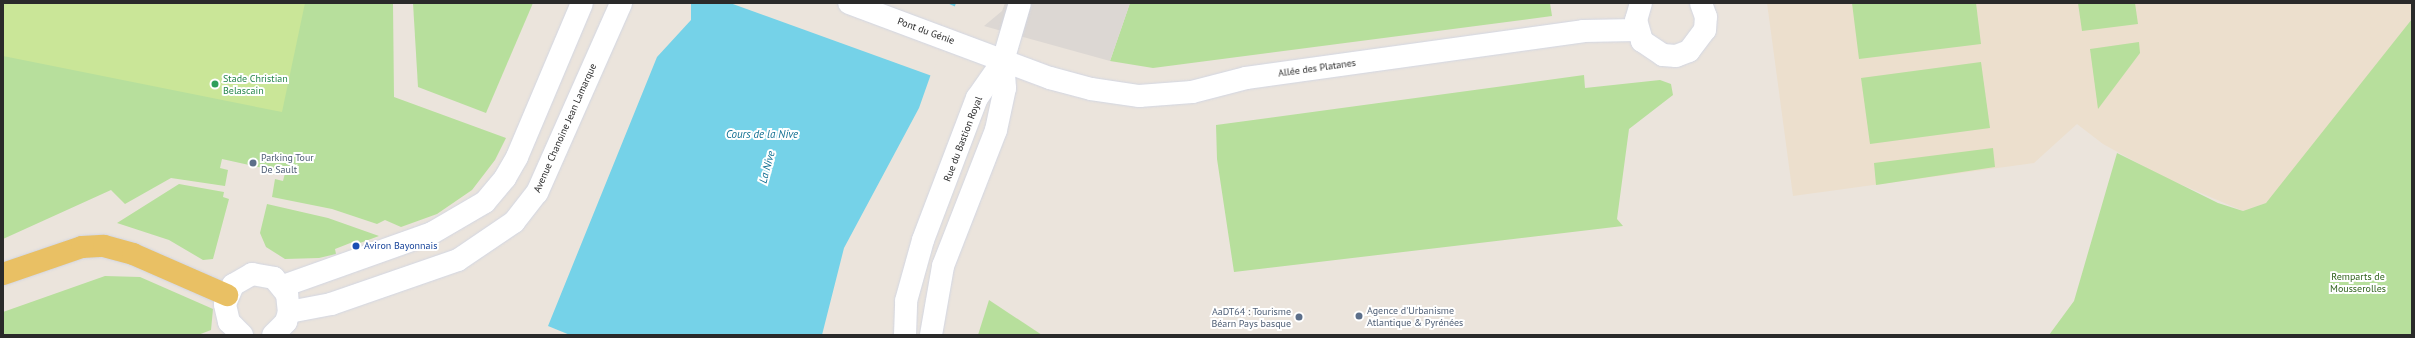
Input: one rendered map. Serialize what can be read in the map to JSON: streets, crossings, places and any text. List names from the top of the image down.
{
  "streets": {
    "street": [
      "Pont du Génie",
      "Allée des Platanes",
      "Avenue Chanoine Jean Lamarque",
      "Rue du Bastion Royal"
    ]
  },
  "crossings": [
    ["Pont du Génie", "Allée des Platanes"],
    ["Pont du Génie", "Rue du Bastion Royal"],
    ["Allée des Platanes", "Rue du Bastion Royal"]
  ],
  "water": ["Cours de la Nive", "La Nive"],
  "parks": ["Remparts de Mousserolles"],
  "places": [
    "Stade Christian Belascain",
    "Parking Tour De Sault",
    "Aviron Bayonnais",
    "Agence d'Urbanisme Atlantique & Pyrénées",
    "AaDT64 : Tourisme Béarn Pays basque"
  ]
}
